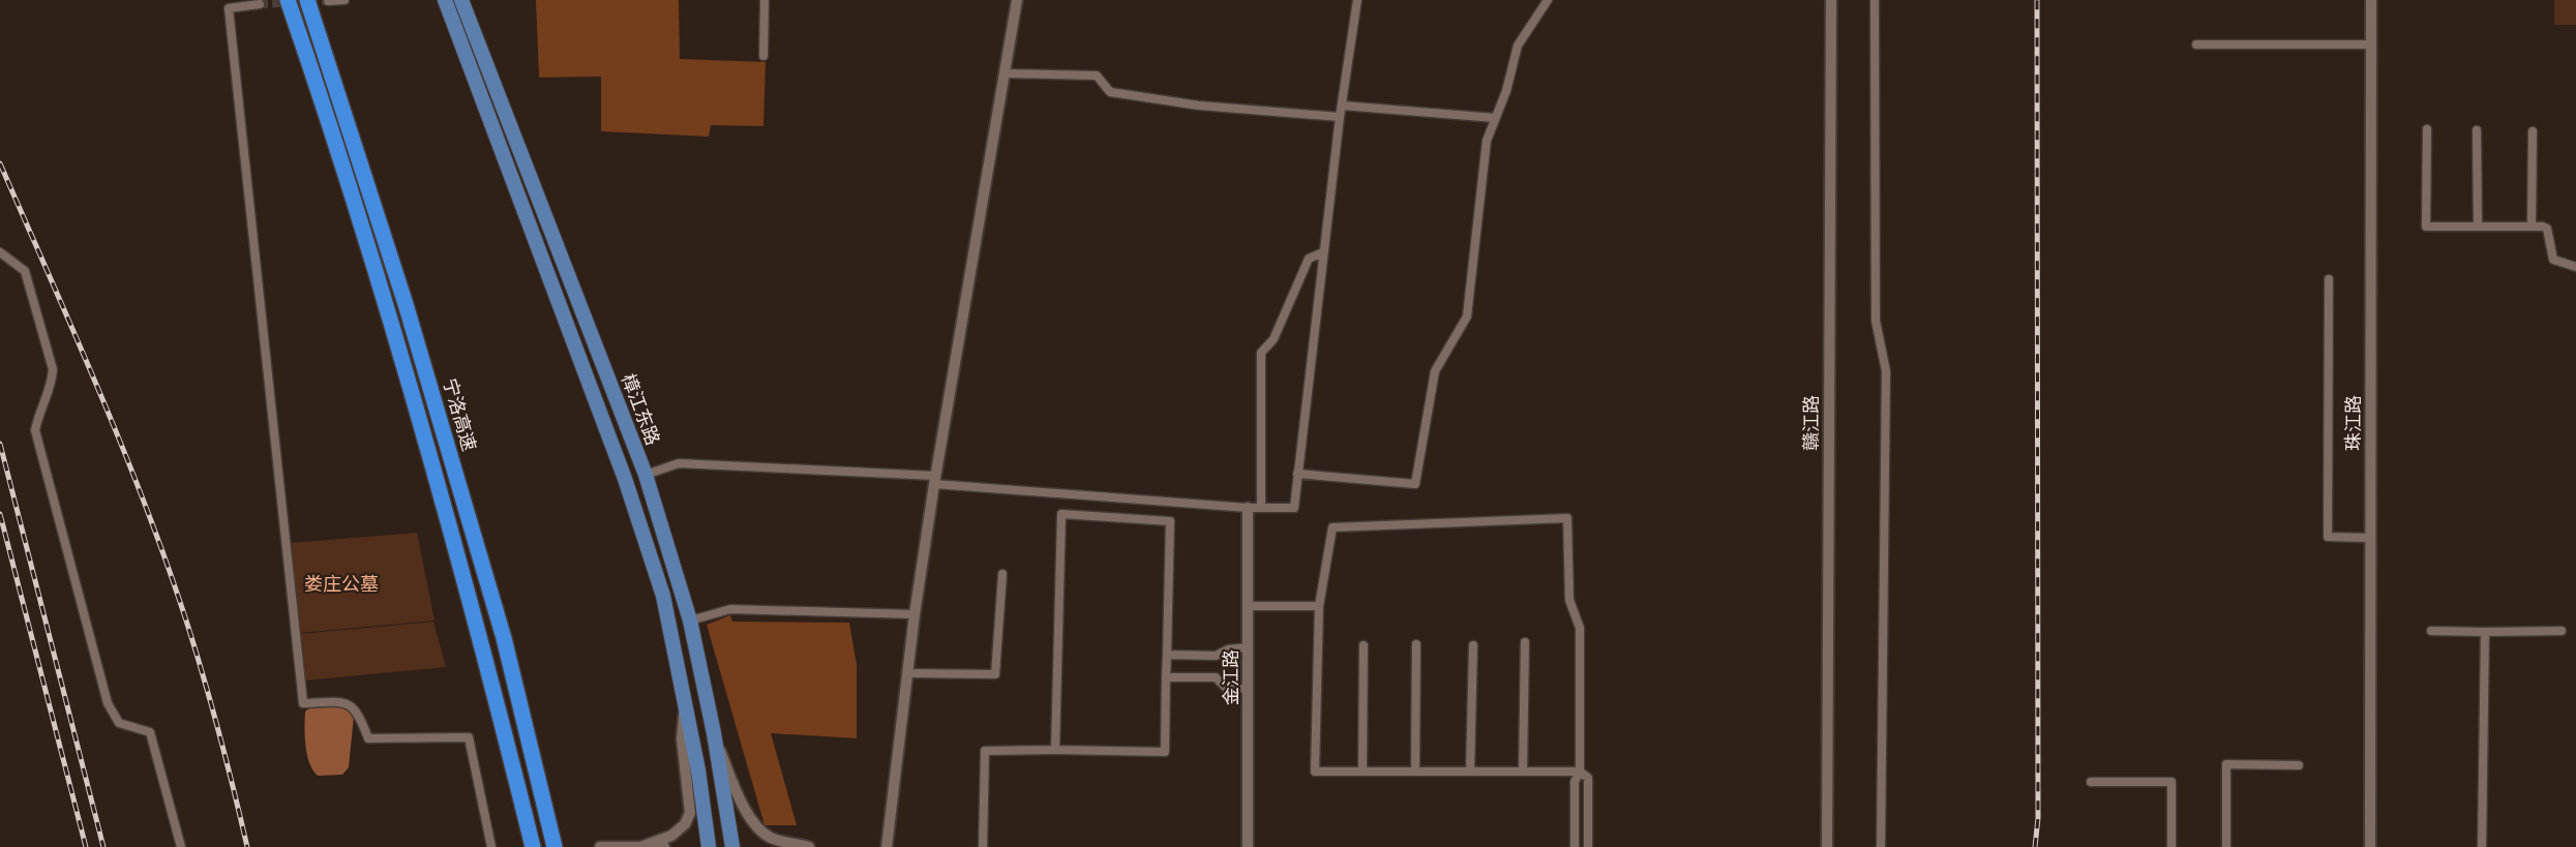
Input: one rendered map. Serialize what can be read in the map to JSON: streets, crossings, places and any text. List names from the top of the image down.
{
  "streets": {
    "highway": ["宁洛高速"],
    "main road": ["樟江东路"],
    "street": ["赣江路", "珠江路", "金江路"]
  },
  "parks": ["娄庄公墓"]
}
